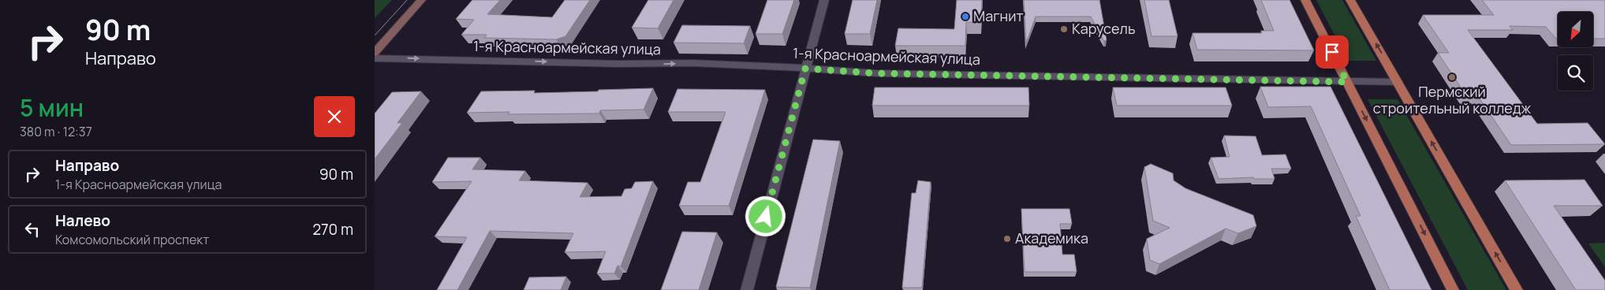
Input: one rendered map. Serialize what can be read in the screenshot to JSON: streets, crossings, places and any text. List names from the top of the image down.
{
  "streets": {
    "street": ["1-я Красноармейская улица"]
  },
  "one_way": ["1-я Красноармейская улица"],
  "places": [
    "Магнит",
    "Карусель",
    "Пермский строительный колледж",
    "Академика"
  ],
  "north": "bottom left",
  "page": {
    "turn": ["90 m", "Направо"],
    "heading": ["5 мин", "380 m · 12:37"],
    "list": [
      {
        "name": "Направо",
        "note": "1-я Красноармейская улица",
        "value": "90 m"
      },
      {
        "name": "Налево",
        "note": "Комсомольский проспект",
        "value": "270 m"
      }
    ]
  }
}
